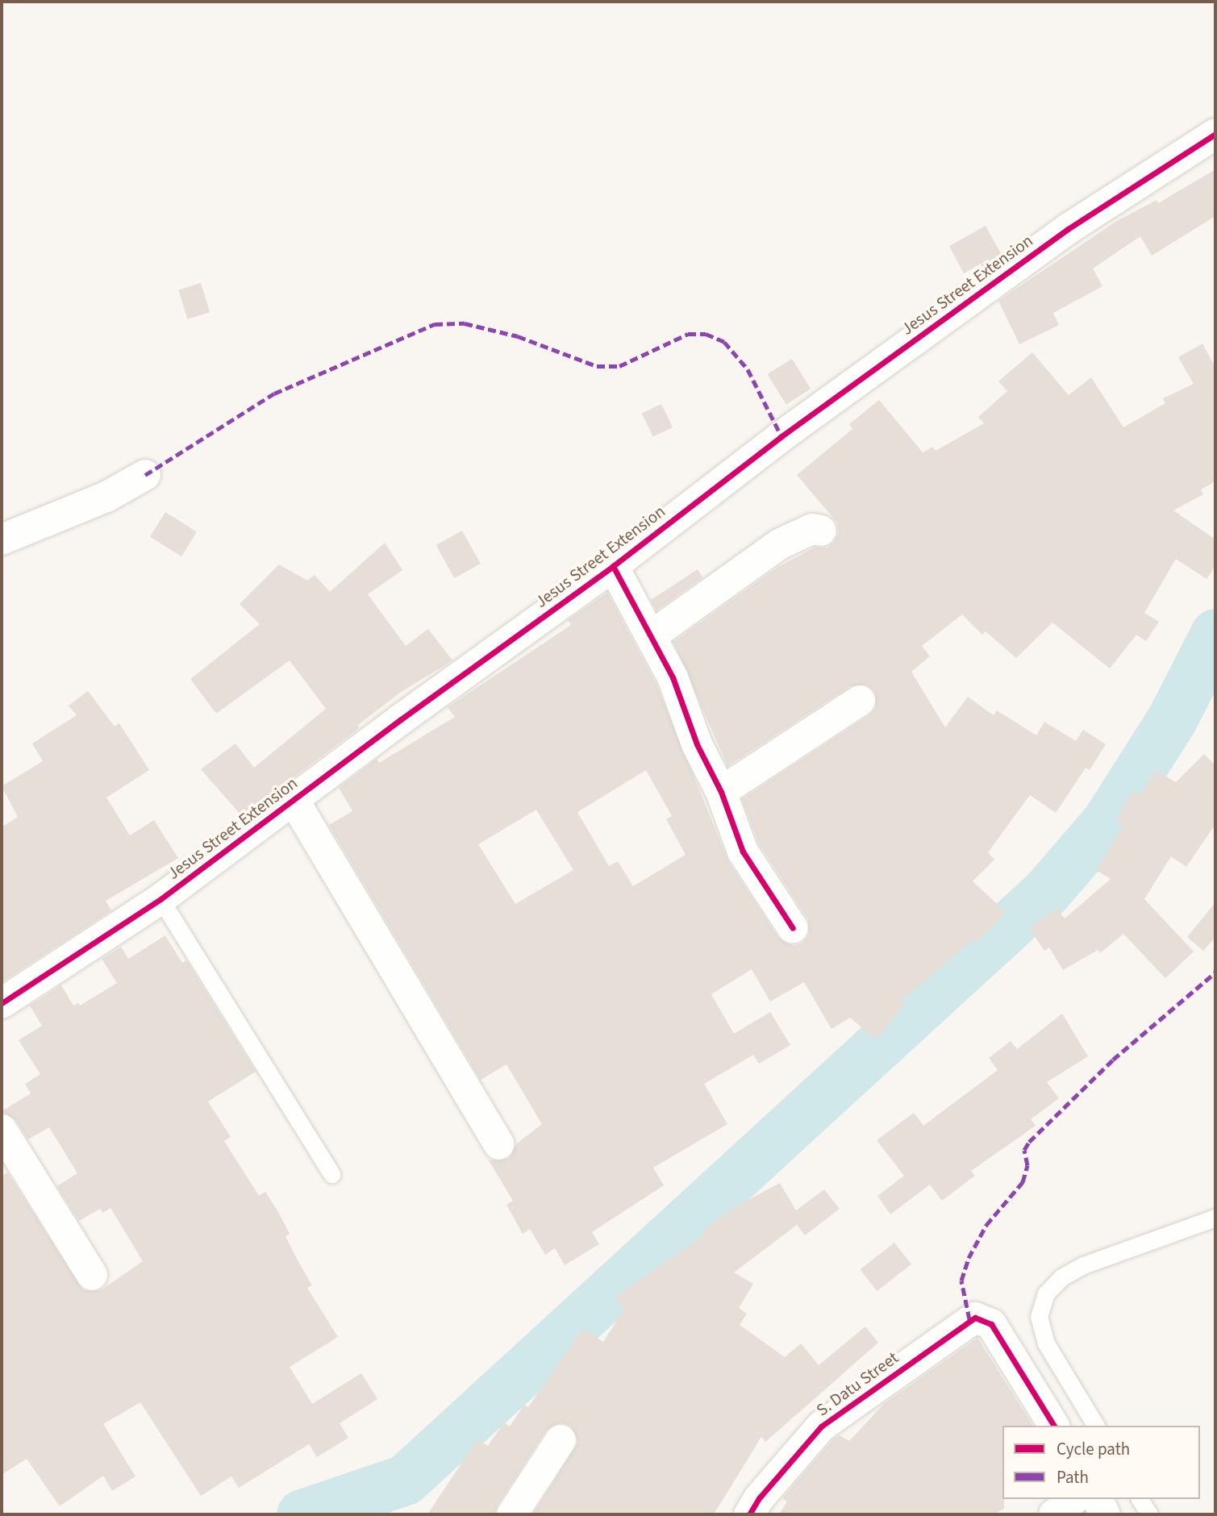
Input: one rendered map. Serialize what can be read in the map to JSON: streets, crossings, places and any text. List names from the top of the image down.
{
  "streets": {
    "street": ["Jesus Street Extension", "S. Datu Street"]
  },
  "legend": ["Cycle path", "Path"]
}
